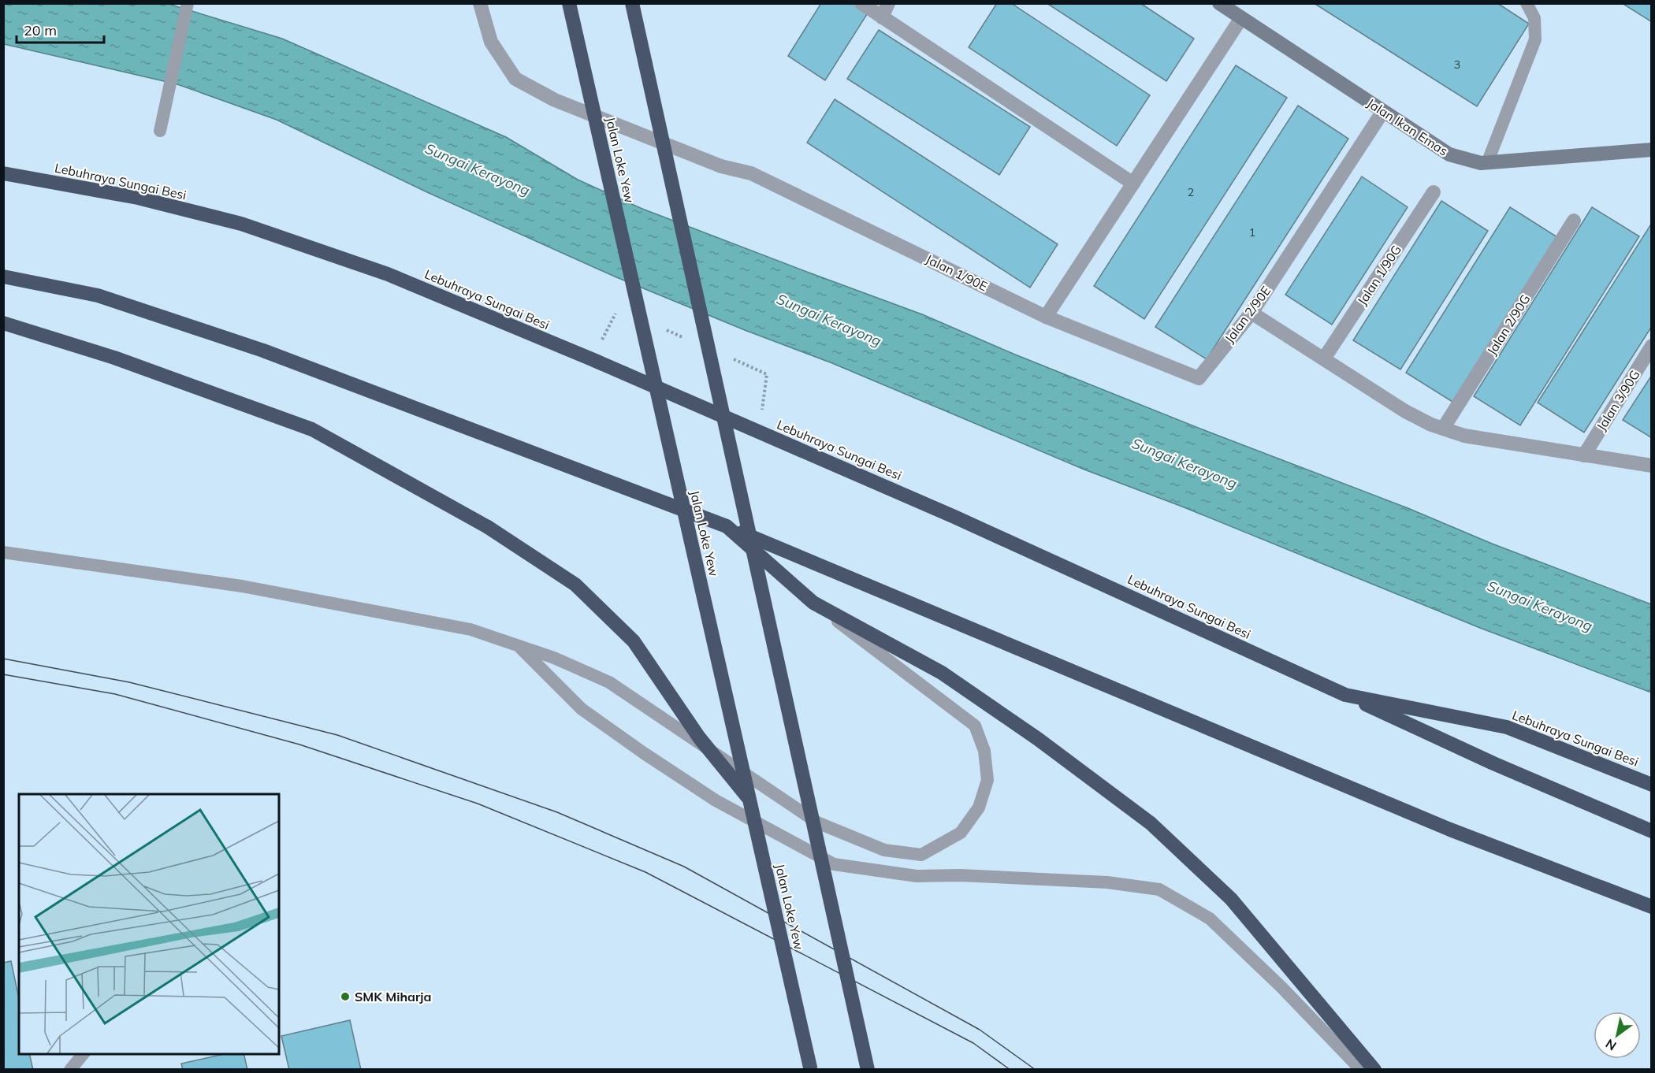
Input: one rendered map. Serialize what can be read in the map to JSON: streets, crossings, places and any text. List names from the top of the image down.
{
  "streets": {
    "highway": ["Jalan Loke Yew", "Lebuhraya Sungai Besi"],
    "street": [
      "Jalan Ikan Emas",
      "Jalan 1/90E",
      "Jalan 1/90G",
      "Jalan 2/90E",
      "Jalan 2/90G",
      "Jalan 3/90G"
    ]
  },
  "crossings": [
    ["Jalan Ikan Emas", "Jalan 2/90E"],
    ["Jalan 1/90E", "Jalan 2/90E"]
  ],
  "water": ["Sungai Kerayong"],
  "places": ["SMK Miharja"],
  "house_numbers": ["3", "2", "1"],
  "scale_bar": "20 m",
  "north": "bottom left"
}
